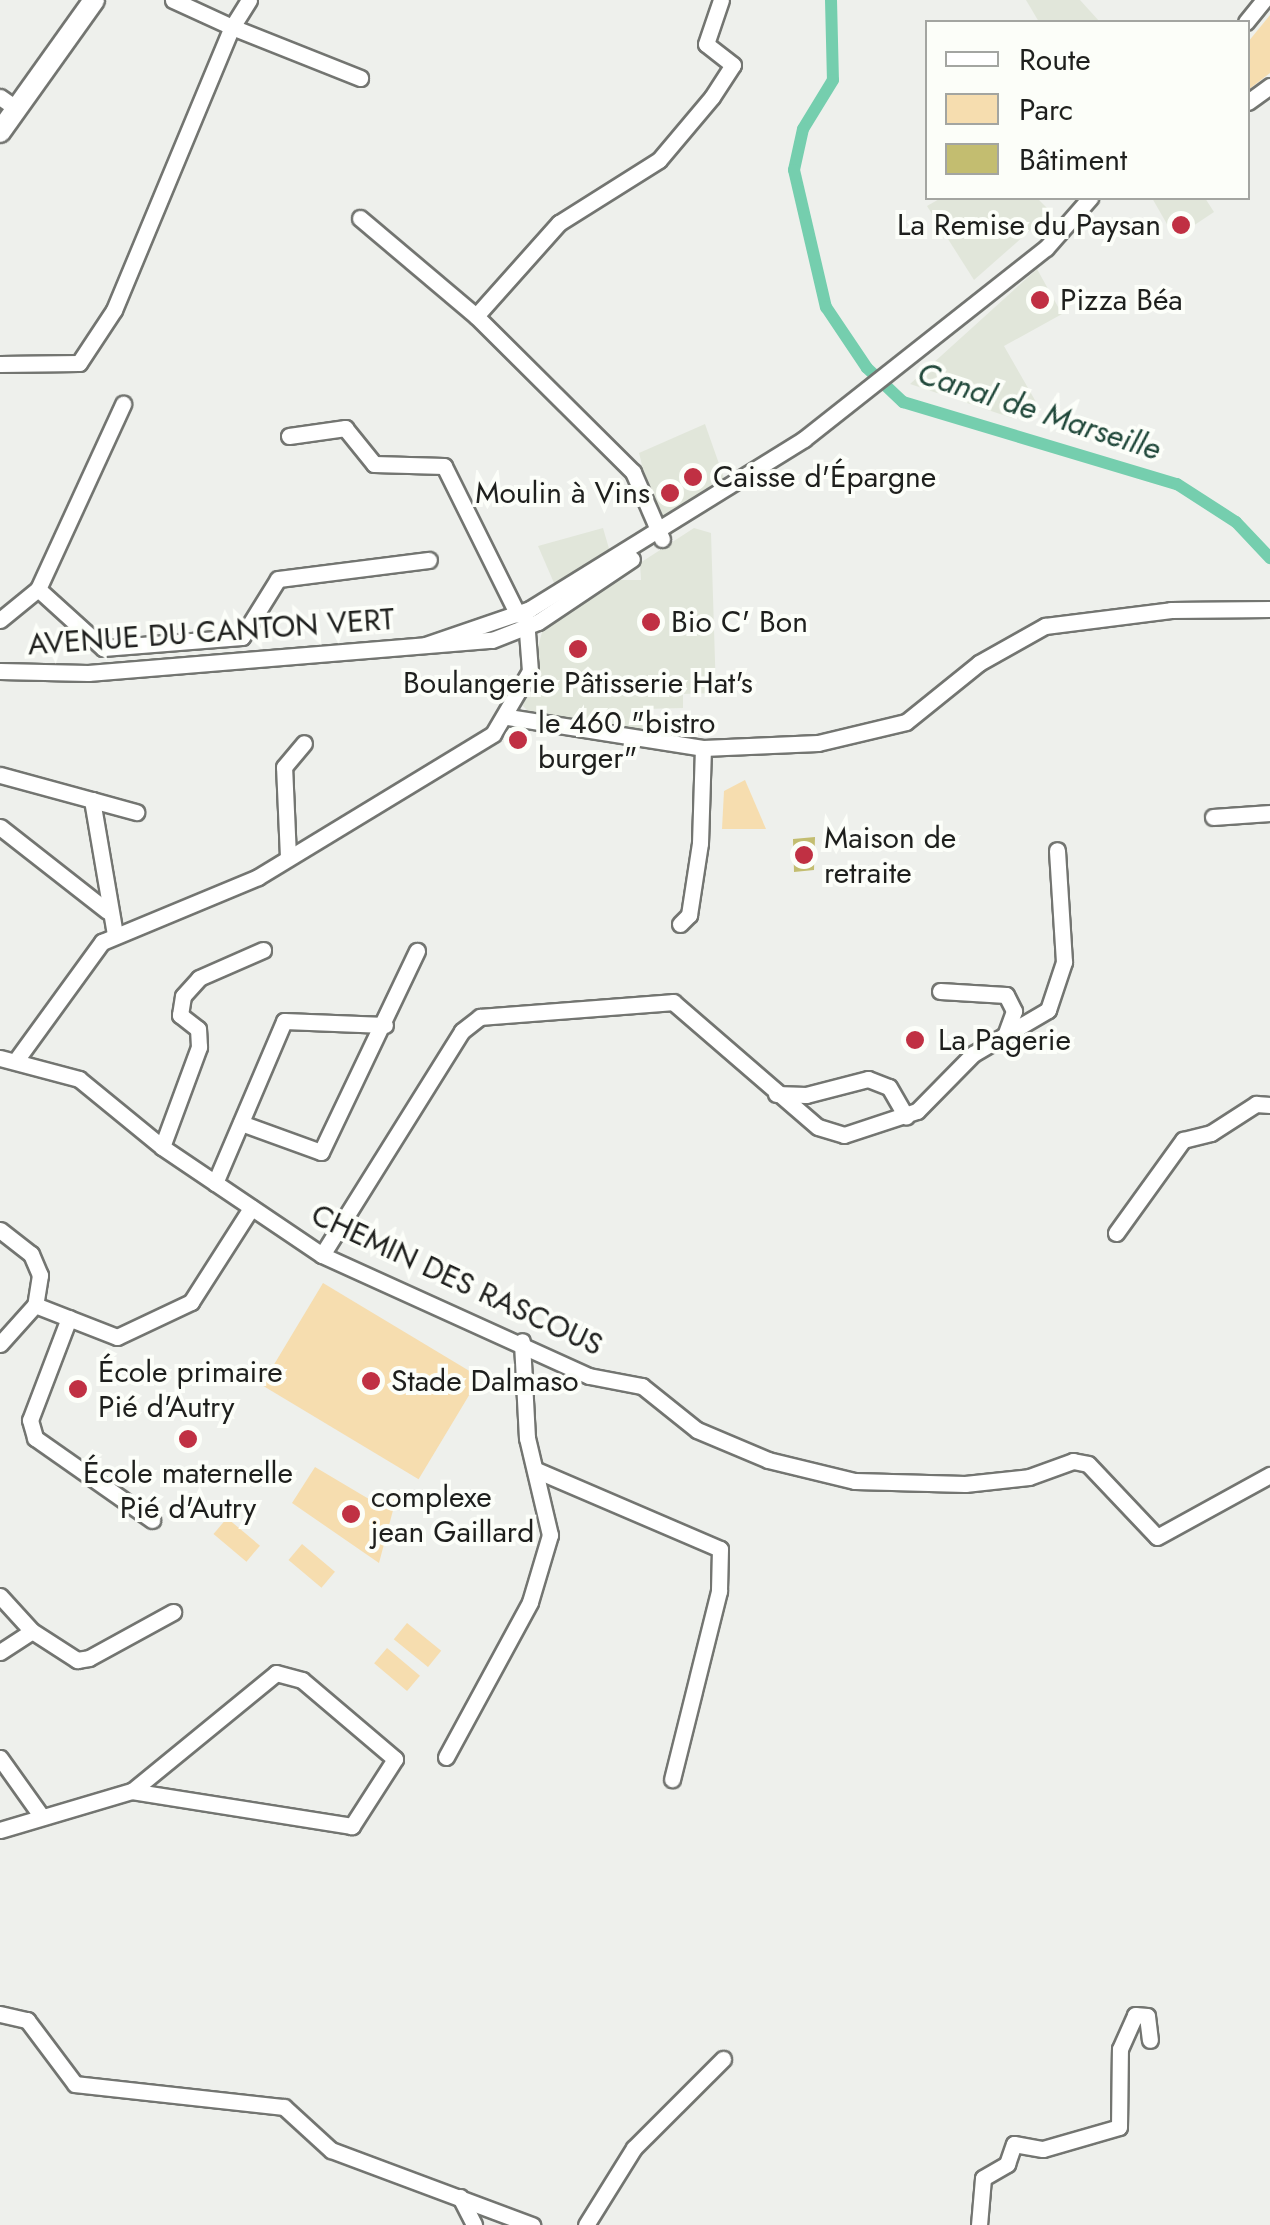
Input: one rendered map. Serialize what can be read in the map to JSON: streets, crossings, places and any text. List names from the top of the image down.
{
  "streets": {
    "street": ["AVENUE DU CANTON VERT", "CHEMIN DES RASCOUS"]
  },
  "water": ["Canal de Marseille"],
  "places": [
    "La Remise du Paysan",
    "Pizza Béa",
    "Caisse d'Épargne",
    "Moulin à Vins",
    "Bio C' Bon",
    "Boulangerie Pâtisserie Hat's",
    "le 460 \"bistro burger\"",
    "Maison de retraite",
    "La Pagerie",
    "Stade Dalmaso",
    "École primaire Pié d'Autry",
    "École maternelle Pié d'Autry",
    "complexe jean Gaillard"
  ],
  "legend": ["Route", "Parc", "Bâtiment"]
}
